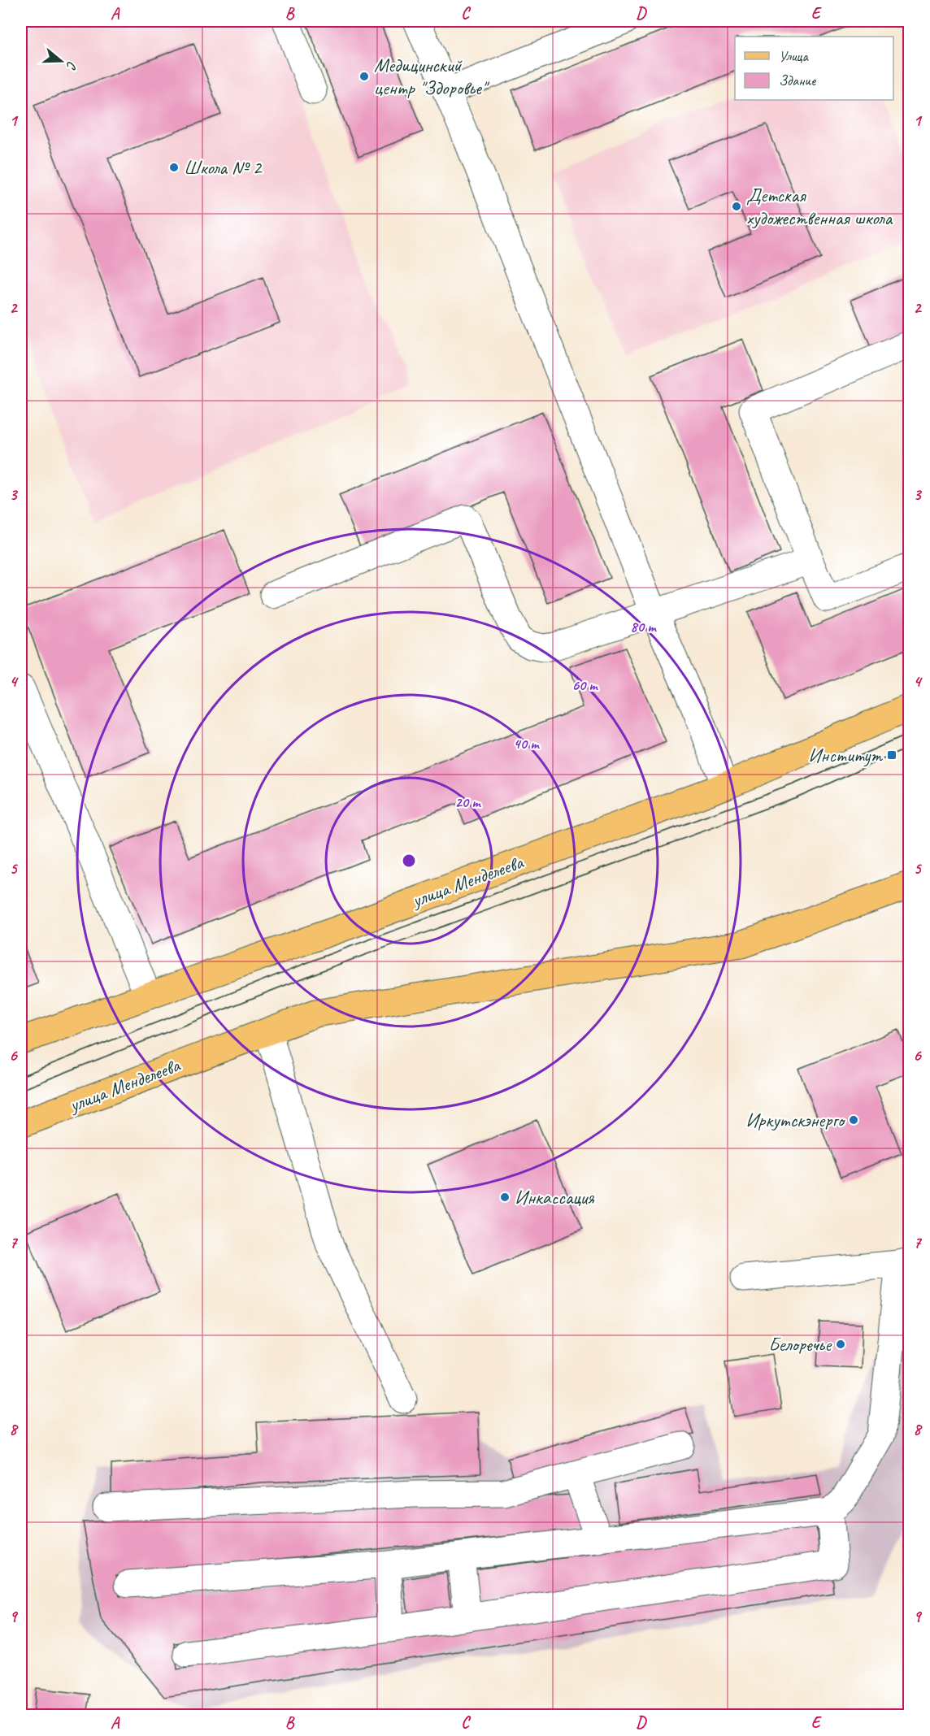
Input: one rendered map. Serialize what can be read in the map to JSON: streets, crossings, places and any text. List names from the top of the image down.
{
  "streets": {
    "main road": ["улица Менделеева"]
  },
  "places": {
    "other": [
      "Медицинский центр \"Здоровье\"",
      "Школа № 2",
      "Детская художественная школа",
      "Иркутскэнерго",
      "Инкассация",
      "Белоречье"
    ],
    "transit": ["Институт"]
  },
  "legend": ["Улица", "Здание"],
  "north": "right",
  "grid": {
    "columns": [
      "A",
      "B",
      "C",
      "D",
      "E"
    ],
    "rows": [
      "1",
      "2",
      "3",
      "4",
      "5",
      "6",
      "7",
      "8",
      "9"
    ]
  },
  "rings": [
    "80 m",
    "60 m",
    "40 m",
    "20 m"
  ]
}
